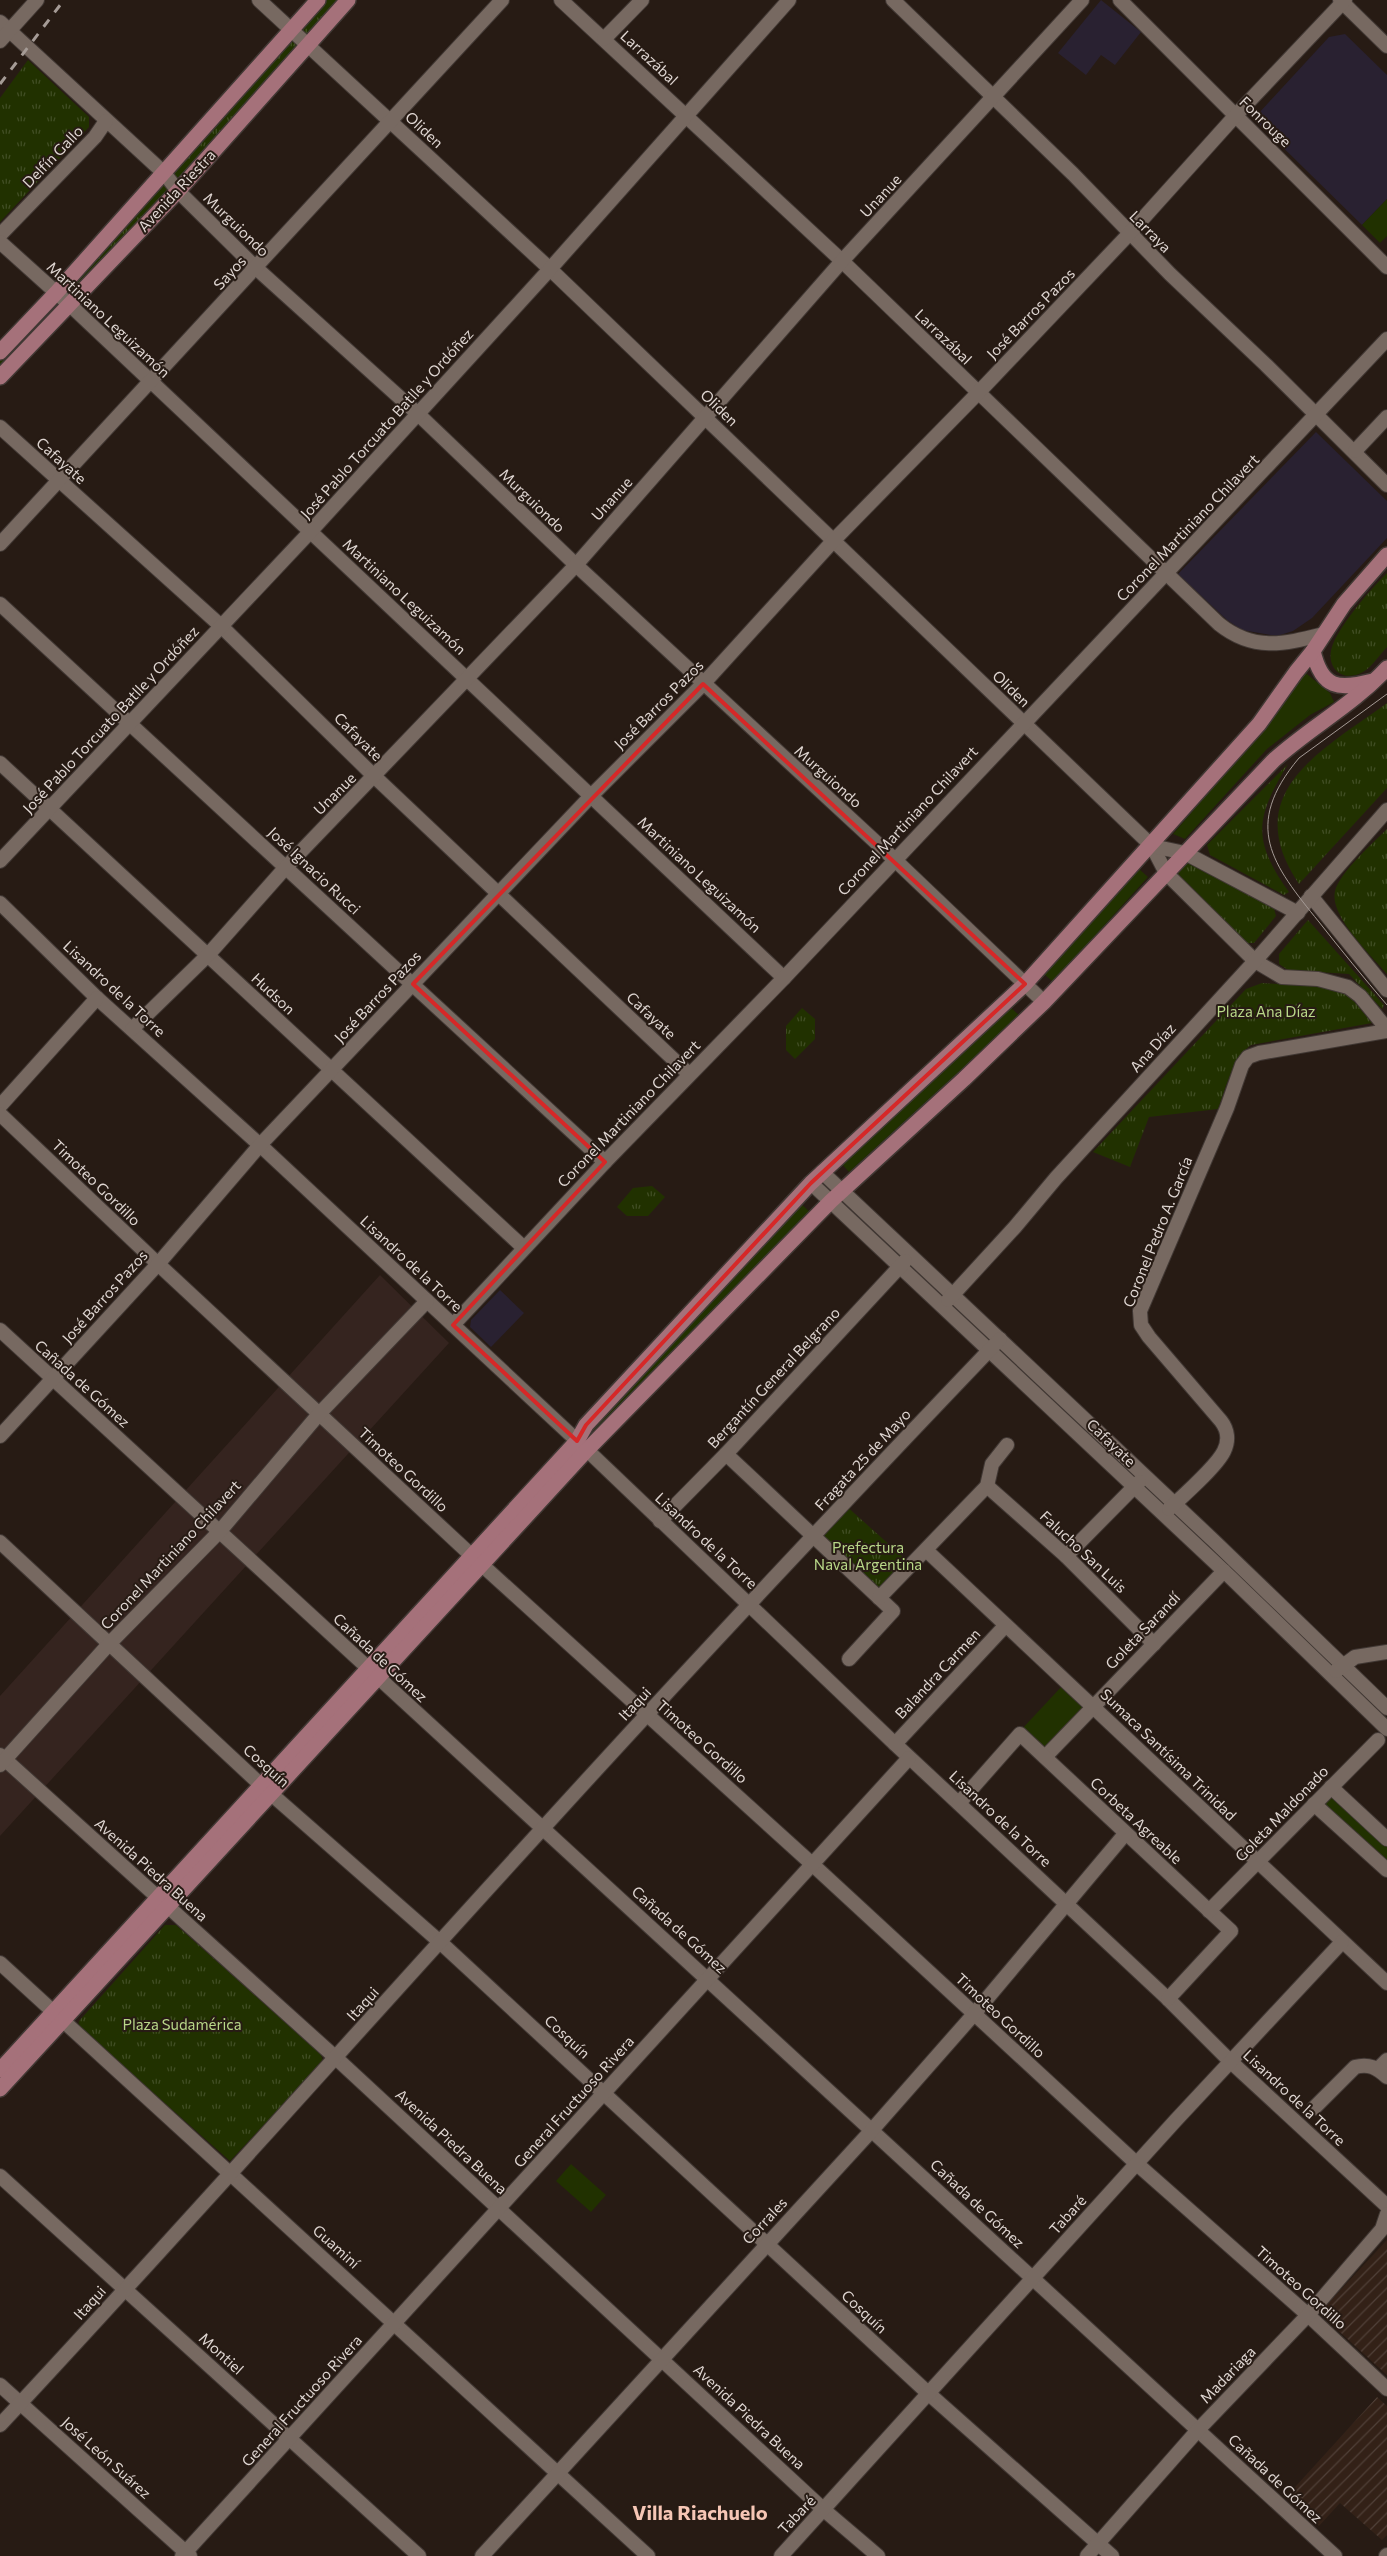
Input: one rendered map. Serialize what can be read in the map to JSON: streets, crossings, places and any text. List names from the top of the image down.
{
  "streets": {
    "main road": ["Avenida Riestra"],
    "street": [
      "Larrazábal",
      "Fonrouge",
      "Oliden",
      "Delfín Gallo",
      "Unanue",
      "Murguiondo",
      "Larraya",
      "Sayos",
      "José Barros Pazos",
      "Martiniano Leguizamón",
      "José Pablo Torcuato Batlle y Ordóñez",
      "Cafayate",
      "Coronel Martiniano Chilavert",
      "José Ignacio Rucci",
      "Lisandro de la Torre",
      "Hudson",
      "Ana Díaz",
      "Timoteo Gordillo",
      "Coronel Pedro A. García",
      "Bergantín General Belgrano",
      "Cañada de Gómez",
      "Fragata 25 de Mayo",
      "Falucho San Luis",
      "Goleta Sarandí",
      "Balandra Carmen",
      "Itaqui",
      "Sumaca Santísima Trinidad",
      "Cosquín",
      "Goleta Maldonado",
      "Corbeta Agreable",
      "Avenida Piedra Buena",
      "General Fructuoso Rivera",
      "Tabaré",
      "Corrales",
      "Guaminí",
      "Montiel",
      "Madariaga",
      "José León Suárez"
    ]
  },
  "crossings": [
    ["Larrazábal", "Unanue"],
    ["Larrazábal", "José Barros Pazos"],
    ["Larrazábal", "José Pablo Torcuato Batlle y Ordóñez"],
    ["Larrazábal", "Coronel Martiniano Chilavert"],
    ["Fonrouge", "José Barros Pazos"],
    ["Oliden", "Avenida Riestra"],
    ["Oliden", "Unanue"],
    ["Oliden", "Sayos"],
    ["Oliden", "José Barros Pazos"],
    ["Oliden", "José Pablo Torcuato Batlle y Ordóñez"],
    ["Oliden", "Coronel Martiniano Chilavert"],
    ["Delfín Gallo", "Murguiondo"],
    ["Avenida Riestra", "Murguiondo"],
    ["Avenida Riestra", "Martiniano Leguizamón"],
    ["Unanue", "Murguiondo"],
    ["Unanue", "Larraya"],
    ["Unanue", "Martiniano Leguizamón"],
    ["Unanue", "Cafayate"],
    ["Unanue", "José Ignacio Rucci"],
    ["Unanue", "Lisandro de la Torre"],
    ["Unanue", "Hudson"],
    ["Murguiondo", "Sayos"],
    ["Murguiondo", "José Barros Pazos"],
    ["Murguiondo", "José Pablo Torcuato Batlle y Ordóñez"],
    ["Murguiondo", "Coronel Martiniano Chilavert"],
    ["Larraya", "José Barros Pazos"],
    ["Larraya", "Coronel Martiniano Chilavert"],
    ["Sayos", "Martiniano Leguizamón"],
    ["Sayos", "Cafayate"],
    ["José Barros Pazos", "Martiniano Leguizamón"],
    ["José Barros Pazos", "Cafayate"],
    ["José Barros Pazos", "José Ignacio Rucci"],
    ["José Barros Pazos", "Lisandro de la Torre"],
    ["José Barros Pazos", "Hudson"],
    ["José Barros Pazos", "Timoteo Gordillo"],
    ["José Barros Pazos", "Cañada de Gómez"],
    ["Martiniano Leguizamón", "José Pablo Torcuato Batlle y Ordóñez"],
    ["Martiniano Leguizamón", "Coronel Martiniano Chilavert"],
    ["José Pablo Torcuato Batlle y Ordóñez", "Cafayate"],
    ["José Pablo Torcuato Batlle y Ordóñez", "José Ignacio Rucci"],
    ["José Pablo Torcuato Batlle y Ordóñez", "Hudson"],
    ["Cafayate", "Coronel Martiniano Chilavert"],
    ["Cafayate", "Ana Díaz"],
    ["Cafayate", "Coronel Pedro A. García"],
    ["Cafayate", "Bergantín General Belgrano"],
    ["Cafayate", "Fragata 25 de Mayo"],
    ["Cafayate", "Goleta Sarandí"],
    ["Coronel Martiniano Chilavert", "José Ignacio Rucci"],
    ["Coronel Martiniano Chilavert", "Lisandro de la Torre"],
    ["Coronel Martiniano Chilavert", "Hudson"],
    ["Coronel Martiniano Chilavert", "Timoteo Gordillo"],
    ["Coronel Martiniano Chilavert", "Cañada de Gómez"],
    ["Coronel Martiniano Chilavert", "Cosquín"],
    ["Coronel Martiniano Chilavert", "Avenida Piedra Buena"],
    ["Lisandro de la Torre", "Bergantín General Belgrano"],
    ["Lisandro de la Torre", "Fragata 25 de Mayo"],
    ["Lisandro de la Torre", "Balandra Carmen"],
    ["Lisandro de la Torre", "Itaqui"],
    ["Lisandro de la Torre", "Corbeta Agreable"],
    ["Lisandro de la Torre", "General Fructuoso Rivera"],
    ["Lisandro de la Torre", "Tabaré"],
    ["Lisandro de la Torre", "Corrales"],
    ["Timoteo Gordillo", "Itaqui"],
    ["Timoteo Gordillo", "General Fructuoso Rivera"],
    ["Timoteo Gordillo", "Tabaré"],
    ["Timoteo Gordillo", "Corrales"],
    ["Timoteo Gordillo", "Madariaga"],
    ["Cañada de Gómez", "Itaqui"],
    ["Cañada de Gómez", "General Fructuoso Rivera"],
    ["Cañada de Gómez", "Tabaré"],
    ["Cañada de Gómez", "Corrales"],
    ["Cañada de Gómez", "Madariaga"],
    ["Fragata 25 de Mayo", "Itaqui"],
    ["Falucho San Luis", "Goleta Sarandí"],
    ["Goleta Sarandí", "Sumaca Santísima Trinidad"],
    ["Goleta Sarandí", "Corbeta Agreable"],
    ["Balandra Carmen", "Sumaca Santísima Trinidad"],
    ["Itaqui", "Cosquín"],
    ["Itaqui", "Avenida Piedra Buena"],
    ["Itaqui", "Guaminí"],
    ["Itaqui", "Montiel"],
    ["Itaqui", "José León Suárez"],
    ["Sumaca Santísima Trinidad", "Goleta Maldonado"],
    ["Sumaca Santísima Trinidad", "Tabaré"],
    ["Cosquín", "General Fructuoso Rivera"],
    ["Cosquín", "Tabaré"],
    ["Cosquín", "Corrales"],
    ["Cosquín", "Madariaga"],
    ["Goleta Maldonado", "Corbeta Agreable"],
    ["Corbeta Agreable", "Corrales"],
    ["Avenida Piedra Buena", "General Fructuoso Rivera"],
    ["Avenida Piedra Buena", "Tabaré"],
    ["Avenida Piedra Buena", "Corrales"],
    ["General Fructuoso Rivera", "Guaminí"],
    ["General Fructuoso Rivera", "Montiel"],
    ["General Fructuoso Rivera", "José León Suárez"],
    ["Corrales", "Guaminí"]
  ],
  "districts": ["Villa Riachuelo"],
  "parks": ["Plaza Ana Díaz", "Prefectura Naval Argentina", "Plaza Sudamérica"]
}
